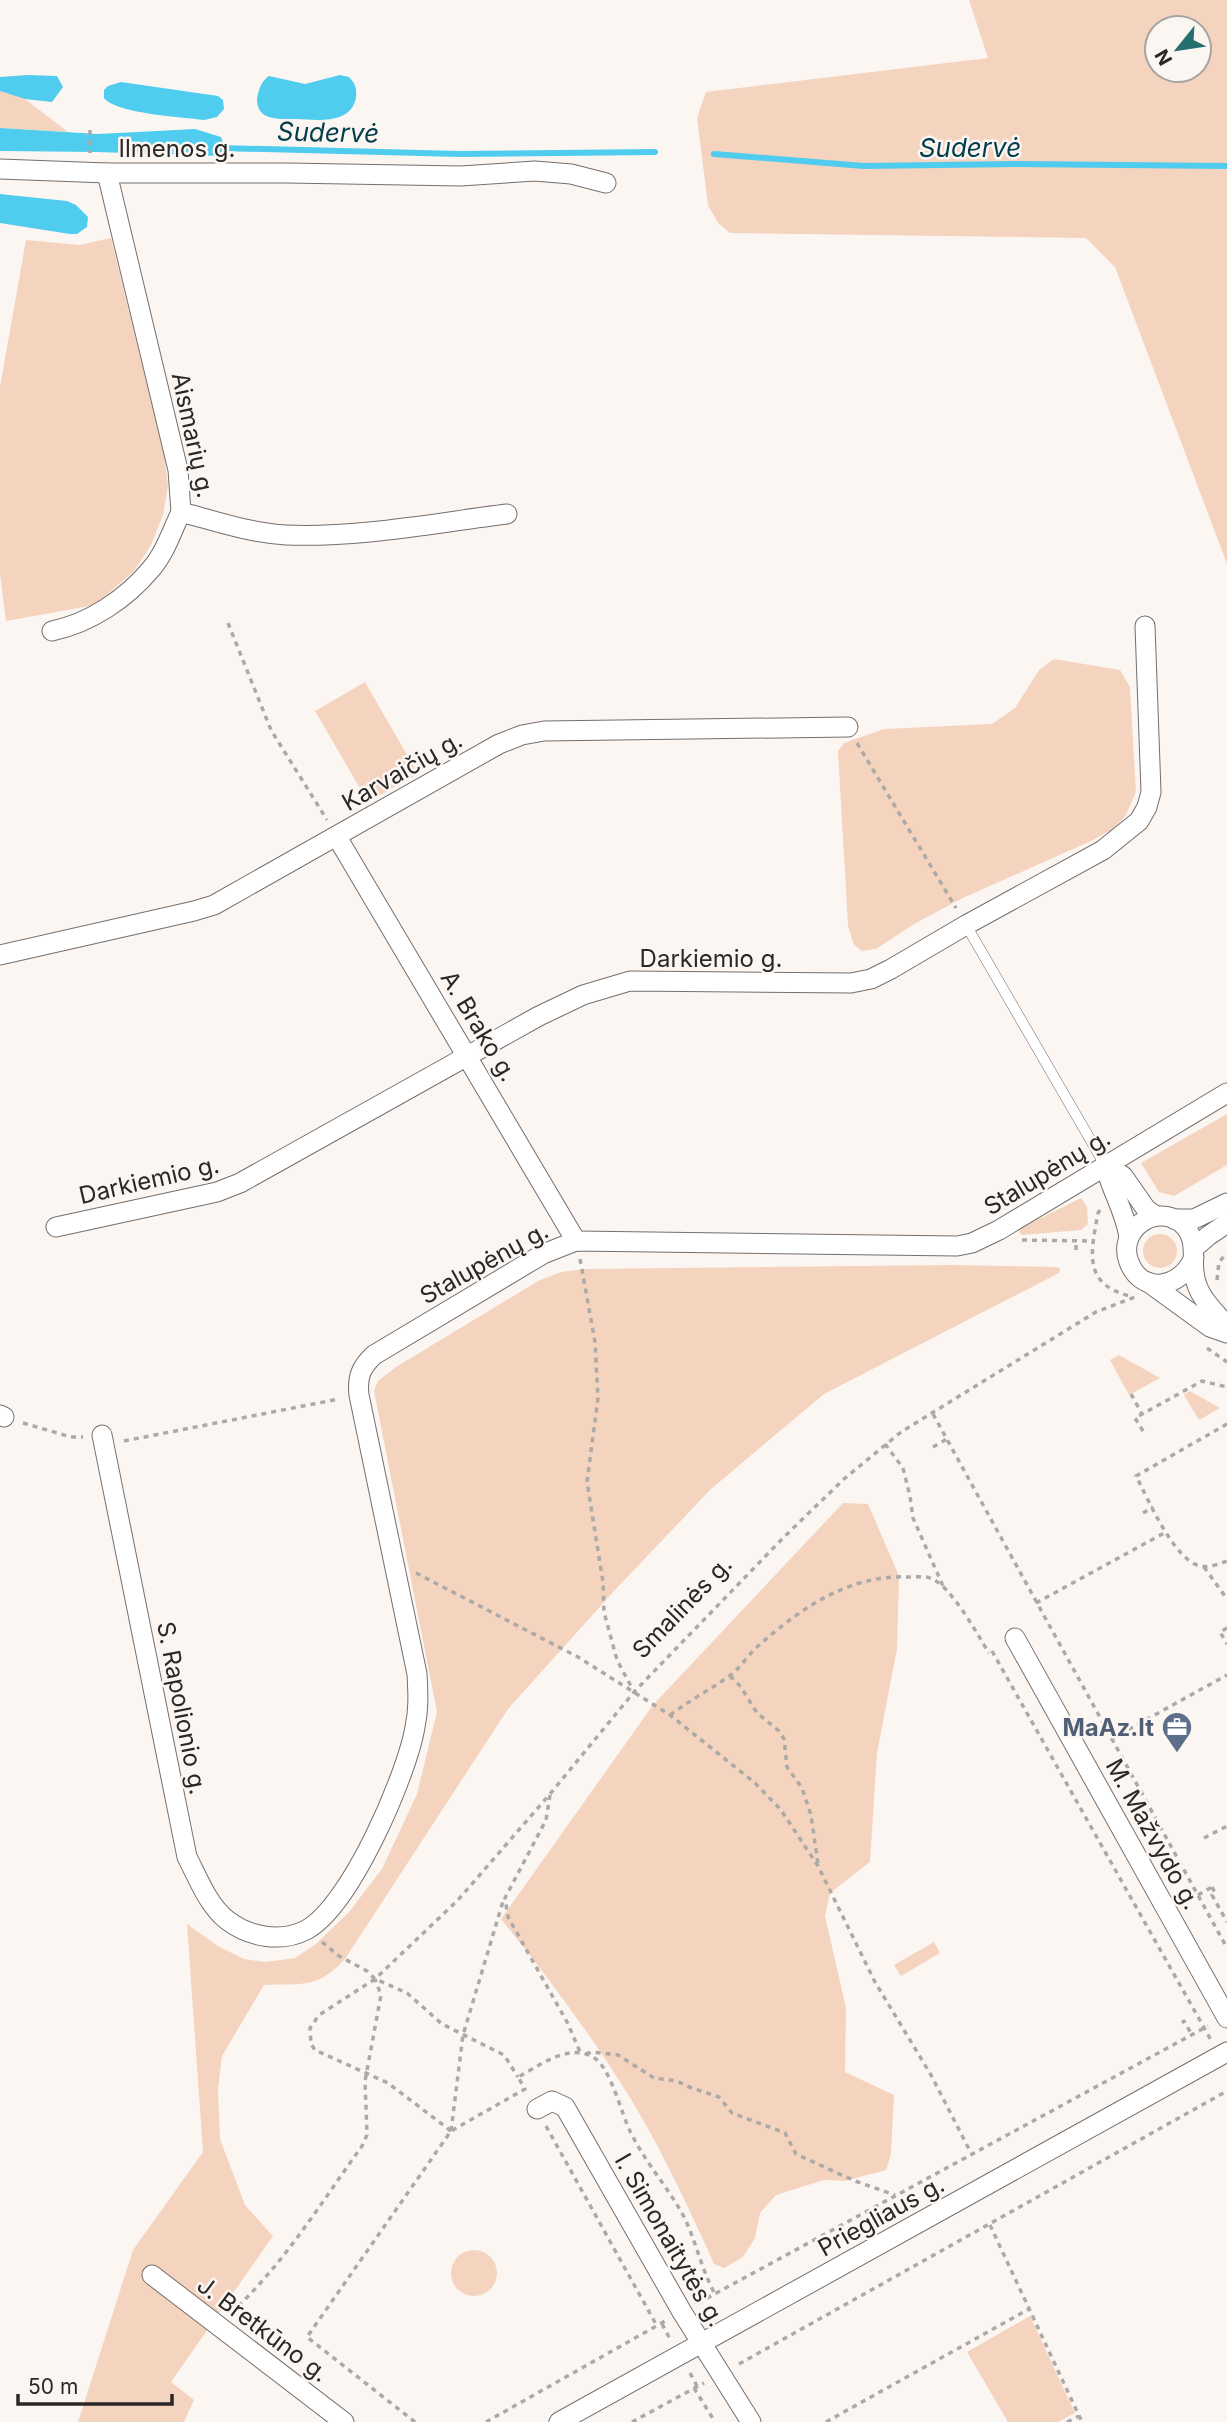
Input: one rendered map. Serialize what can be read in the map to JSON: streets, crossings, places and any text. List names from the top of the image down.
{
  "streets": {
    "street": [
      "Ilmenos g.",
      "Aismarių g.",
      "Karvaičių g.",
      "Darkiemio g.",
      "A. Brako g.",
      "Stalupėnų g.",
      "S. Rapolionio g.",
      "M. Mažvydo g.",
      "Priegliaus g.",
      "I. Simonaitytės g.",
      "J. Bretkūno g."
    ],
    "path": ["Smalinės g."]
  },
  "crossings": [
    ["Ilmenos g.", "Aismarių g."],
    ["Karvaičių g.", "A. Brako g."],
    ["Darkiemio g.", "A. Brako g."],
    ["A. Brako g.", "Stalupėnų g."],
    ["Stalupėnų g.", "S. Rapolionio g."],
    ["Priegliaus g.", "I. Simonaitytės g."]
  ],
  "water": ["Sudervė"],
  "places": {
    "office": ["MaAz.lt"]
  },
  "scale_bar": "50 m",
  "north": "bottom left"
}
